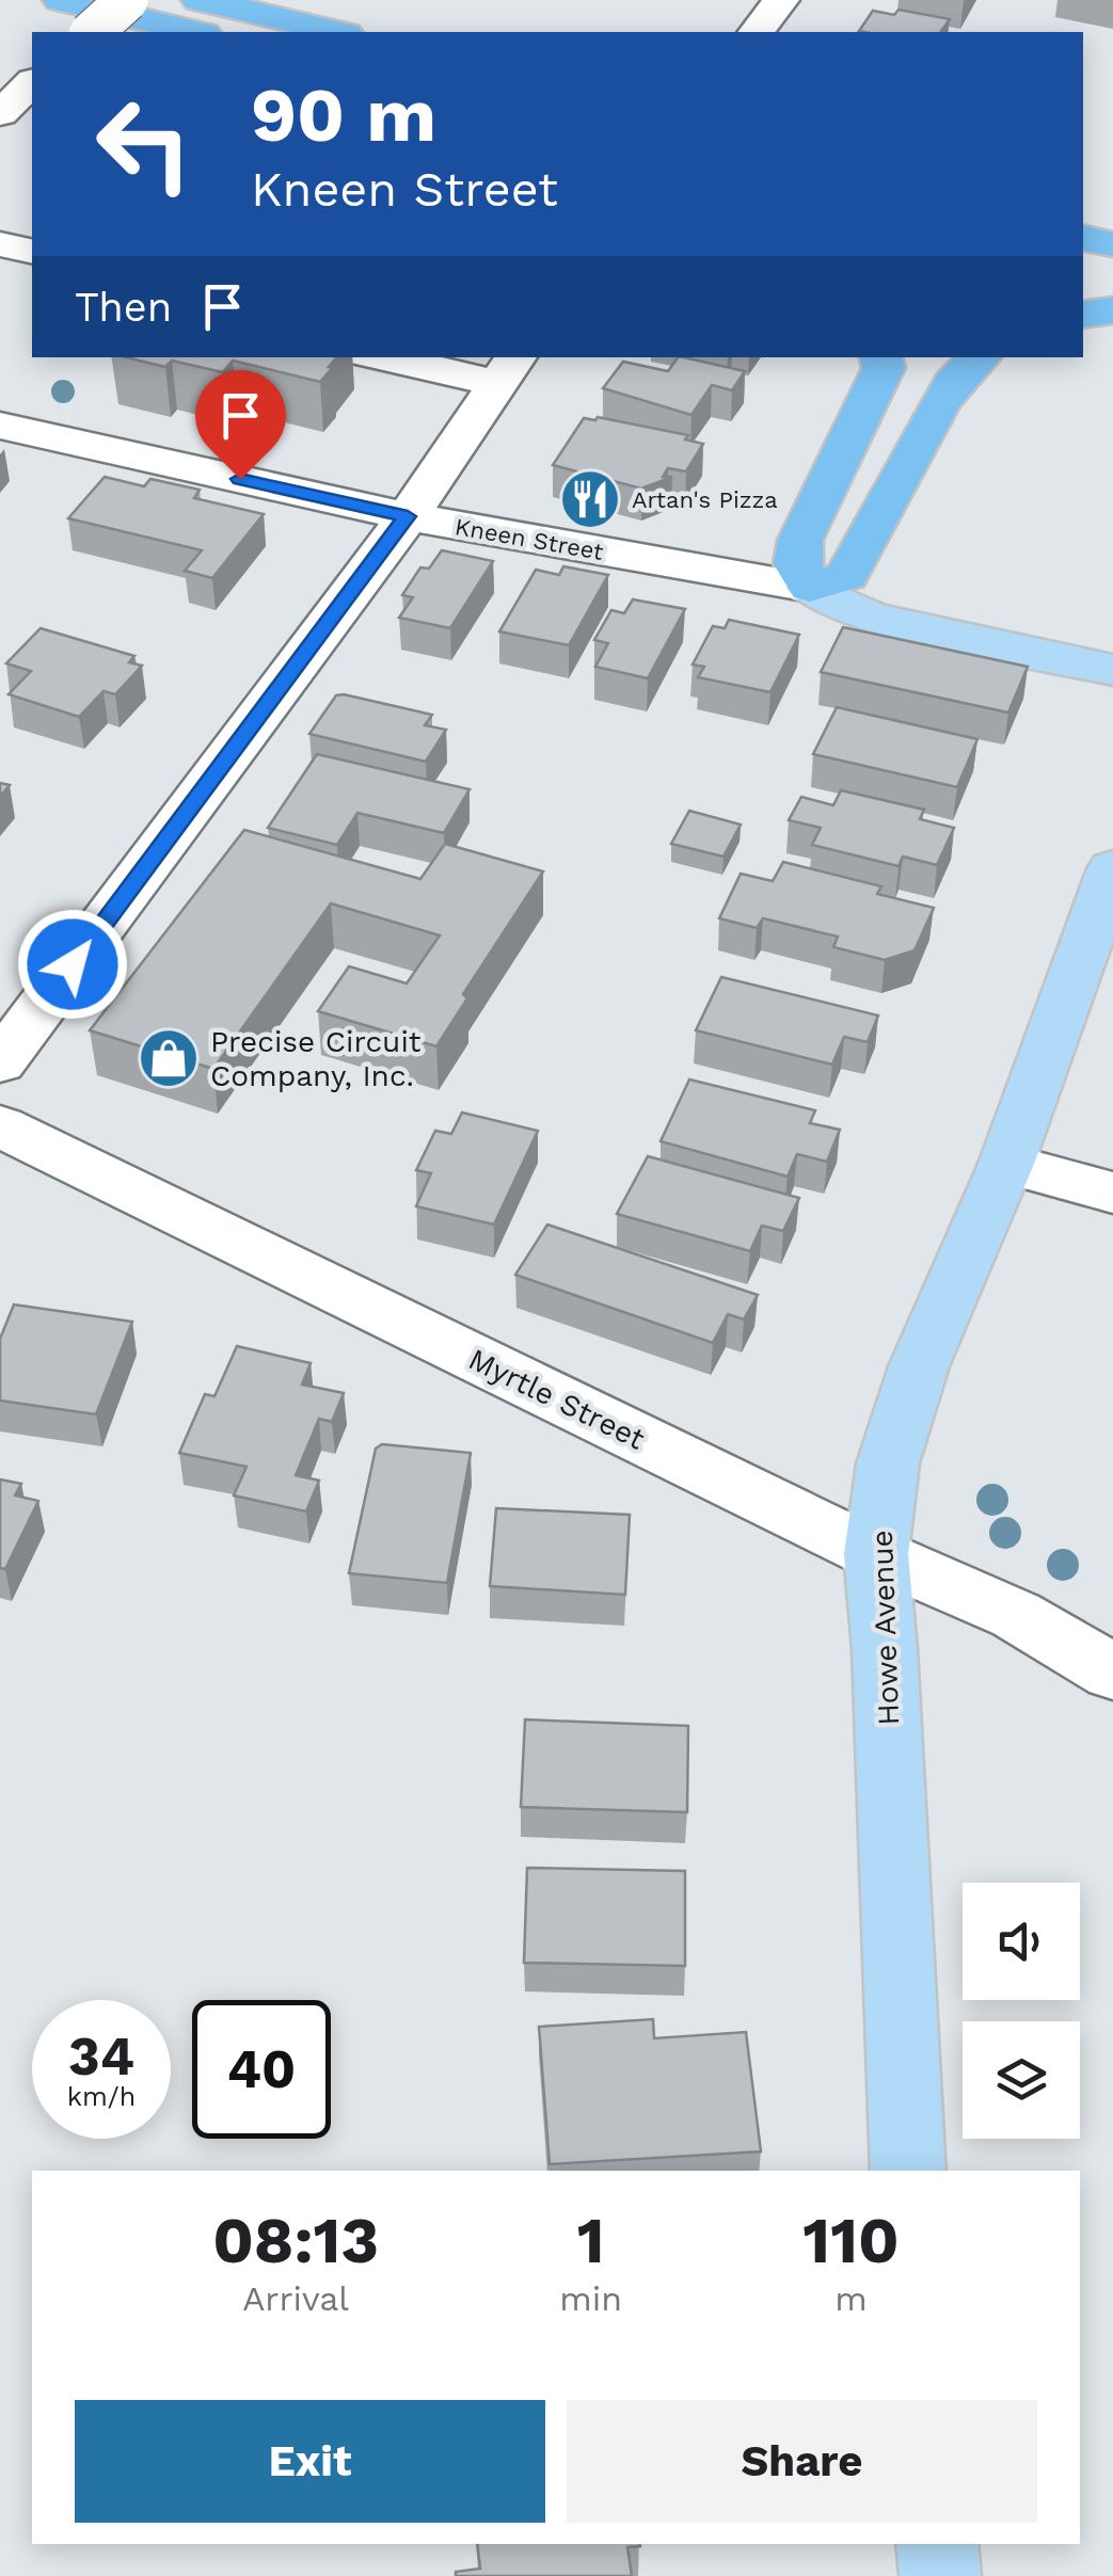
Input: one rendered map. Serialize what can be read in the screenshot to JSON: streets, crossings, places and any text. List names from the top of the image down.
{
  "streets": {
    "main road": ["Kneen Street", "Howe Avenue"],
    "street": ["Myrtle Street"]
  },
  "crossings": [
    ["Myrtle Street", "Howe Avenue"]
  ],
  "places": {
    "restaurant": ["Artan's Pizza"],
    "shop": ["Precise Circuit Company, Inc."]
  },
  "page": {
    "turn": ["90 m", "Kneen Street"],
    "then": "Then",
    "speed": "34 km/h",
    "limit": "40",
    "eta": [
      "08:13",
      "Arrival",
      "1",
      "min",
      "110",
      "m"
    ],
    "buttons": ["Exit", "Share"]
  }
}
